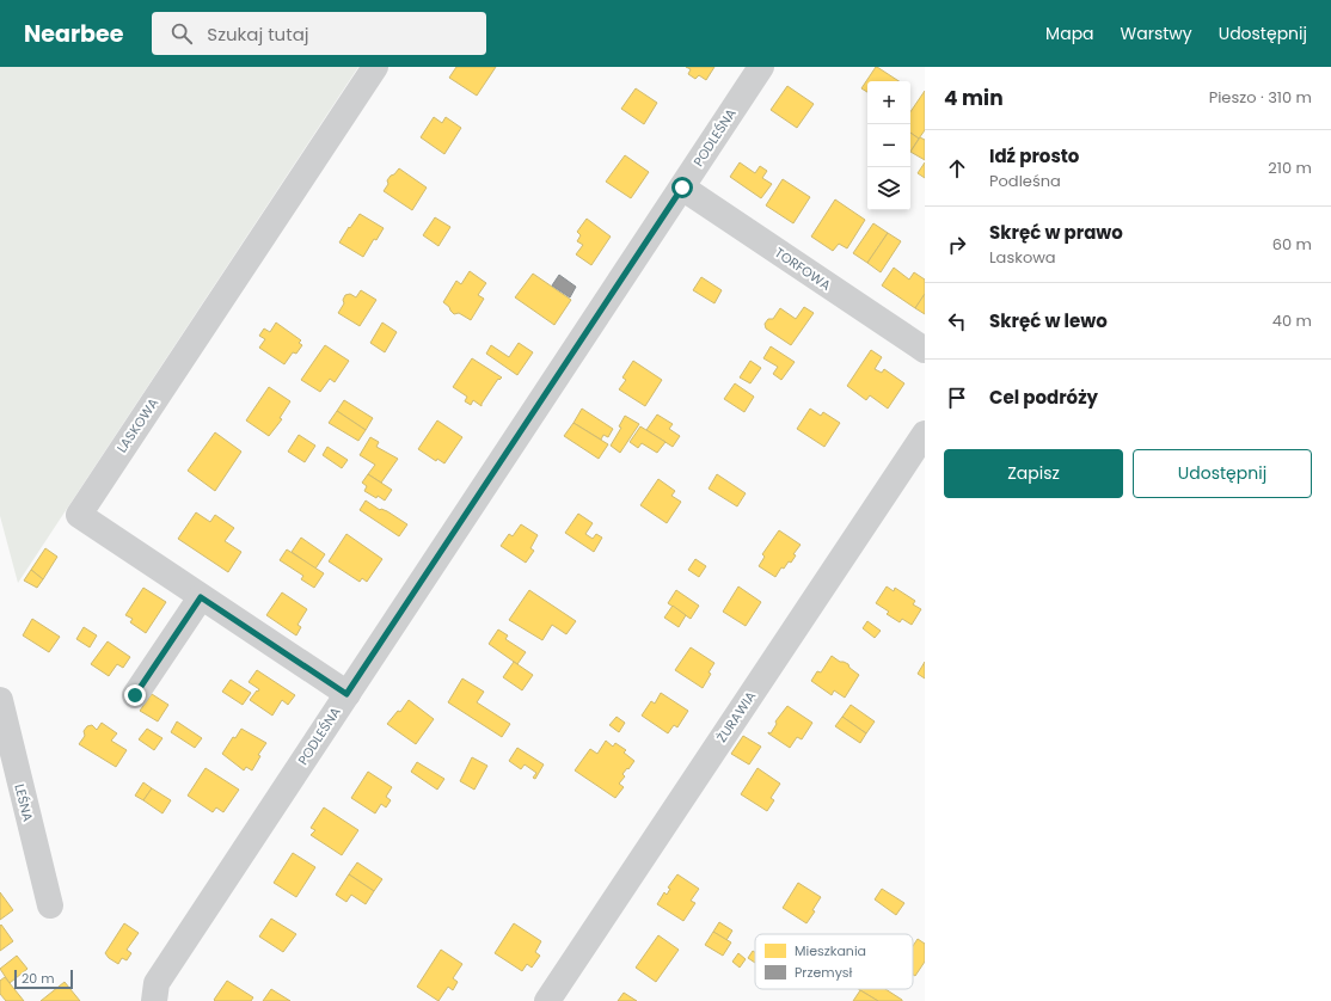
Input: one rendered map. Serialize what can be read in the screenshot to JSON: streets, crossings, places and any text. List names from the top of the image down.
{
  "streets": {
    "street": [
      "PODLEŚNA",
      "TORFOWA",
      "LASKOWA",
      "ŻURAWIA",
      "LEŚNA"
    ]
  },
  "crossings": [
    ["PODLEŚNA", "TORFOWA"],
    ["PODLEŚNA", "LASKOWA"]
  ],
  "legend": ["Mieszkania", "Przemysł"],
  "scale_bar": "20 m",
  "page": {
    "header": "Nearbee",
    "search": "Szukaj tutaj",
    "nav": ["Mapa", "Warstwy", "Udostępnij"],
    "heading": ["4 min", "Pieszo · 310 m"],
    "map_buttons": ["+", "−"],
    "list": [
      ["Idź prosto", "Podleśna", "210 m"],
      ["Skręć w prawo", "Laskowa", "60 m"],
      ["Skręć w lewo", "40 m"],
      "Cel podróży"
    ],
    "buttons": ["Zapisz", "Udostępnij"],
    "scale": "20 m"
  }
}
